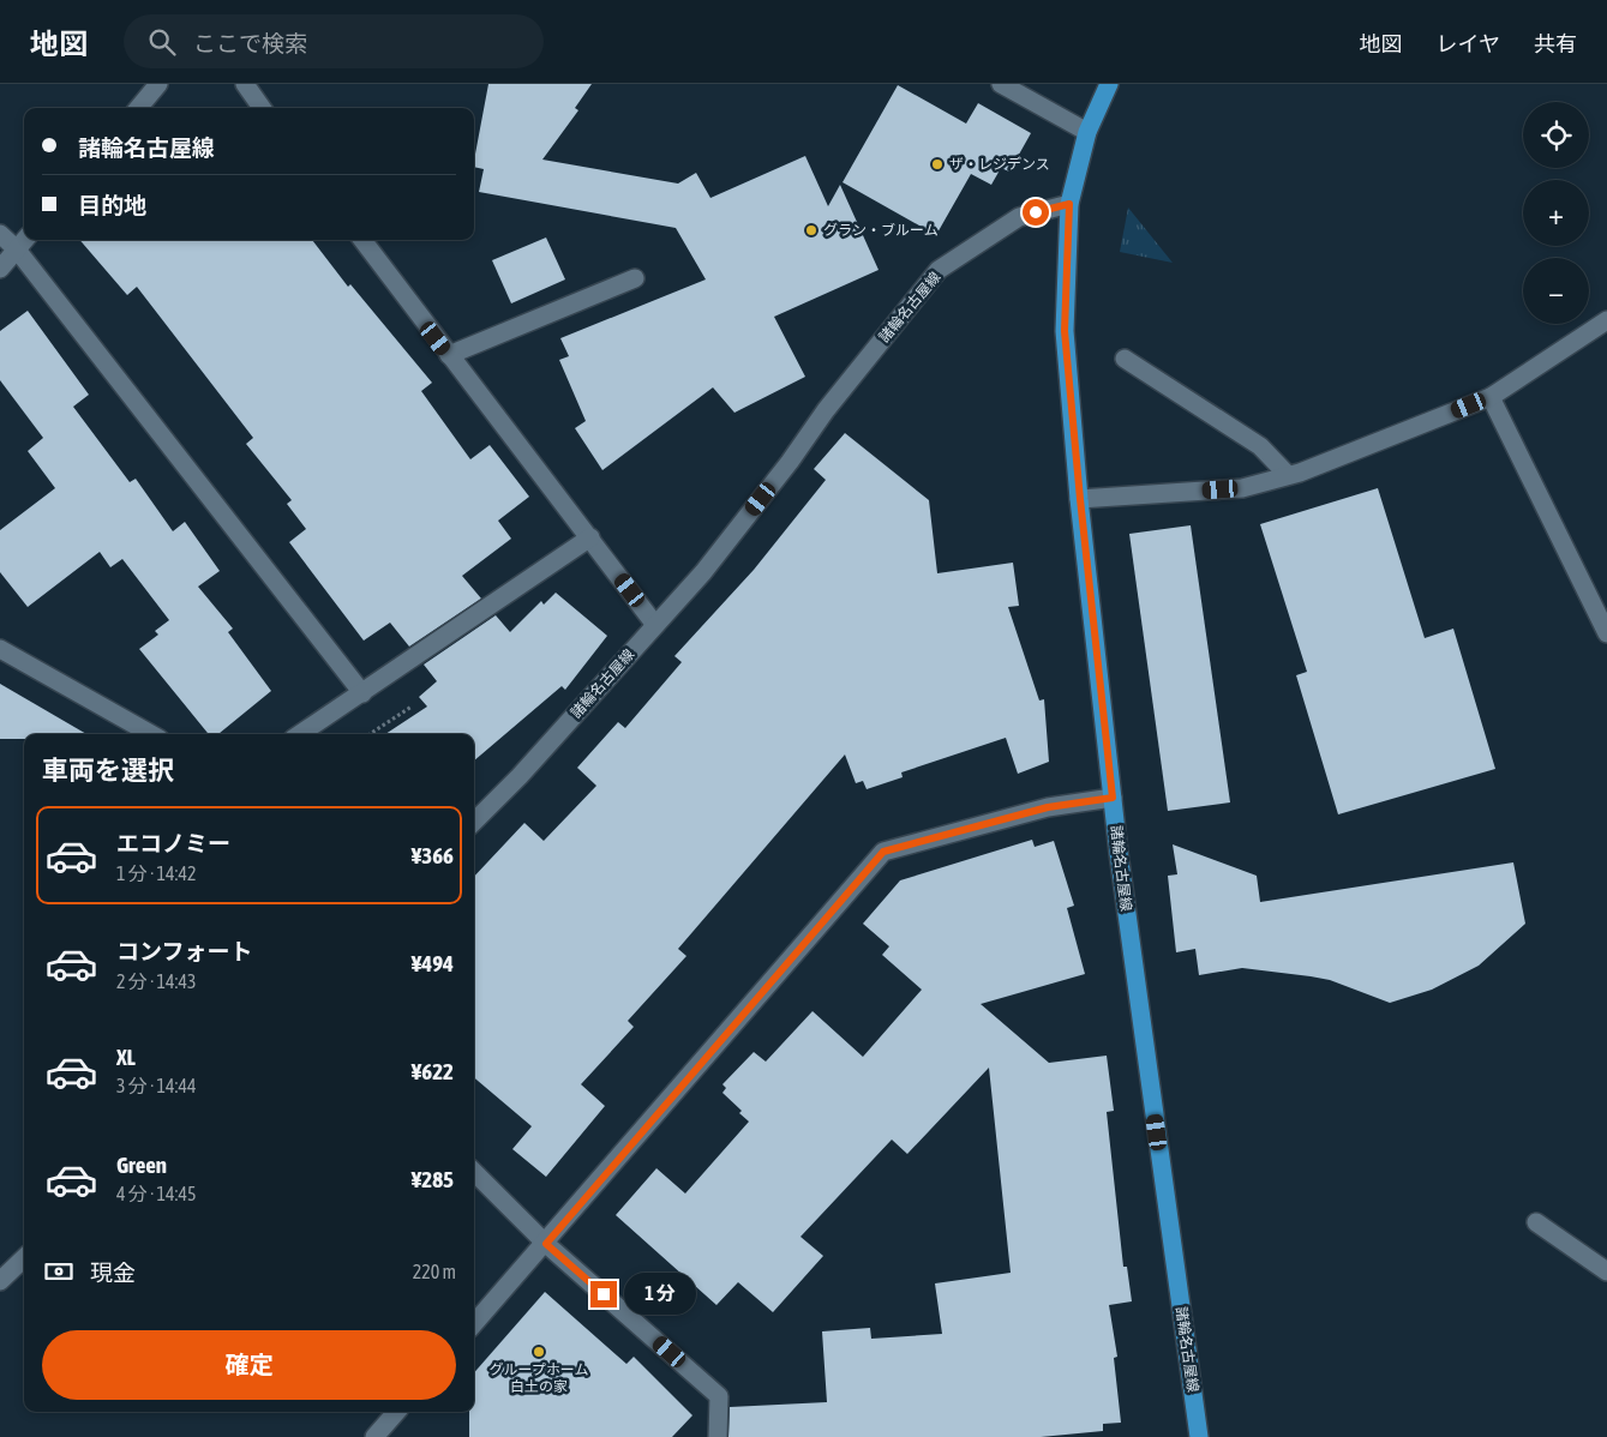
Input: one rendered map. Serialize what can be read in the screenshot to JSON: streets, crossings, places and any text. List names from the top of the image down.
{
  "streets": {
    "main road": ["諸輪名古屋線"]
  },
  "places": ["ザ・レジデンス", "グラン・ブルーム", "グループホーム 白土の家"],
  "page": {
    "header": "地図",
    "search": "ここで検索",
    "nav": ["地図", "レイヤ", "共有"],
    "map_buttons": ["+", "−"],
    "banner": ["諸輪名古屋線", "目的地"],
    "heading": "車両を選択",
    "list": [
      {
        "name": "エコノミー",
        "note": "1 分 · 14:42",
        "value": "¥366"
      },
      {
        "name": "コンフォート",
        "note": "2 分 · 14:43",
        "value": "¥494"
      },
      {
        "name": "XL",
        "note": "3 分 · 14:44",
        "value": "¥622"
      },
      {
        "name": "Green",
        "note": "4 分 · 14:45",
        "value": "¥285"
      }
    ],
    "pay": ["現金", "220 m"],
    "bubble": "1 分",
    "buttons": "確定"
  }
}
